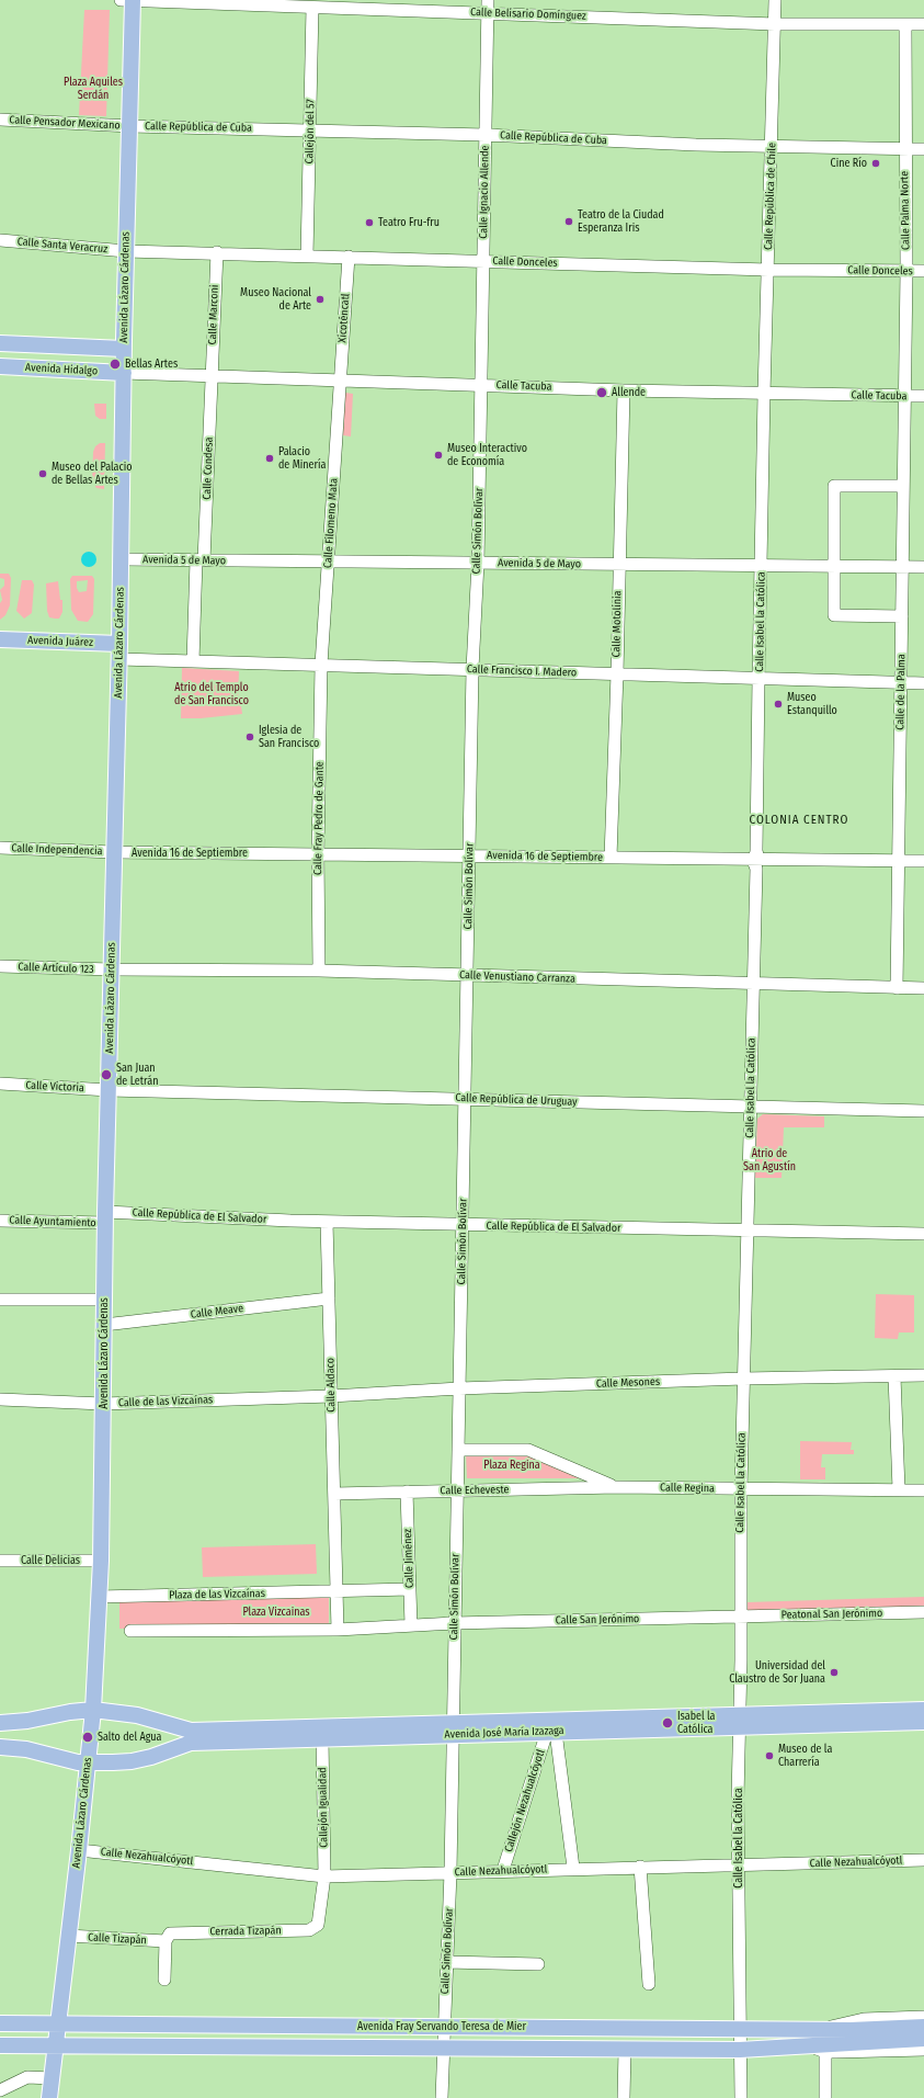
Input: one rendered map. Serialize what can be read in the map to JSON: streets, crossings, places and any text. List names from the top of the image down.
{
  "streets": {
    "main road": [
      "Avenida Lázaro Cárdenas",
      "Avenida Hidalgo",
      "Avenida Juárez",
      "Avenida José María Izazaga",
      "Avenida Fray Servando Teresa de Mier"
    ],
    "street": [
      "Calle Belisario Domínguez",
      "Calle Pensador Mexicano",
      "Calle República de Cuba",
      "Callejón del 57",
      "Calle Ignacio Allende",
      "Calle República de Chile",
      "Calle Palma Norte",
      "Calle Santa Veracruz",
      "Calle Donceles",
      "Calle Marconi",
      "Xicoténcatl",
      "Calle Tacuba",
      "Calle Condesa",
      "Calle Filomeno Mata",
      "Calle Simón Bolívar",
      "Avenida 5 de Mayo",
      "Calle Isabel la Católica",
      "Calle Motolinia",
      "Calle Francisco I. Madero",
      "Calle de la Palma",
      "Calle Fray Pedro de Gante",
      "Calle Independencia",
      "Avenida 16 de Septiembre",
      "Calle Artículo 123",
      "Calle Venustiano Carranza",
      "Calle Victoria",
      "Calle República de Uruguay",
      "Calle República de El Salvador",
      "Calle Ayuntamiento",
      "Calle Meave",
      "Calle Mesones",
      "Calle Aldaco",
      "Calle de las Vizcaínas",
      "Calle Regina",
      "Calle Echeveste",
      "Calle Jiménez",
      "Calle Delicias",
      "Plaza de las Vizcaínas",
      "Peatonal San Jerónimo",
      "Calle San Jerónimo",
      "Callejón Nezahualcóyotl",
      "Callejón Igualidad",
      "Calle Nezahualcóyotl",
      "Cerrada Tizapán",
      "Calle Tizapán"
    ]
  },
  "crossings": [
    ["Calle Belisario Domínguez", "Callejón del 57"],
    ["Calle Belisario Domínguez", "Calle Ignacio Allende"],
    ["Calle Belisario Domínguez", "Calle República de Chile"],
    ["Calle Belisario Domínguez", "Calle Palma Norte"],
    ["Calle Belisario Domínguez", "Avenida Lázaro Cárdenas"],
    ["Calle Pensador Mexicano", "Calle República de Cuba"],
    ["Calle Pensador Mexicano", "Avenida Lázaro Cárdenas"],
    ["Calle República de Cuba", "Callejón del 57"],
    ["Calle República de Cuba", "Calle Ignacio Allende"],
    ["Calle República de Cuba", "Calle República de Chile"],
    ["Calle República de Cuba", "Calle Palma Norte"],
    ["Calle República de Cuba", "Avenida Lázaro Cárdenas"],
    ["Callejón del 57", "Calle Donceles"],
    ["Calle Ignacio Allende", "Calle Donceles"],
    ["Calle Ignacio Allende", "Calle Tacuba"],
    ["Calle Ignacio Allende", "Calle Simón Bolívar"],
    ["Calle República de Chile", "Calle Donceles"],
    ["Calle República de Chile", "Calle Tacuba"],
    ["Calle República de Chile", "Calle Isabel la Católica"],
    ["Calle Palma Norte", "Calle Donceles"],
    ["Calle Palma Norte", "Calle Tacuba"],
    ["Calle Palma Norte", "Calle de la Palma"],
    ["Calle Santa Veracruz", "Calle Donceles"],
    ["Calle Santa Veracruz", "Avenida Lázaro Cárdenas"],
    ["Calle Donceles", "Avenida Lázaro Cárdenas"],
    ["Calle Donceles", "Calle Marconi"],
    ["Calle Donceles", "Xicoténcatl"],
    ["Avenida Lázaro Cárdenas", "Avenida Hidalgo"],
    ["Avenida Lázaro Cárdenas", "Calle Tacuba"],
    ["Avenida Lázaro Cárdenas", "Avenida 5 de Mayo"],
    ["Avenida Lázaro Cárdenas", "Avenida Juárez"],
    ["Avenida Lázaro Cárdenas", "Calle Francisco I. Madero"],
    ["Avenida Lázaro Cárdenas", "Calle Independencia"],
    ["Avenida Lázaro Cárdenas", "Avenida 16 de Septiembre"],
    ["Avenida Lázaro Cárdenas", "Calle Artículo 123"],
    ["Avenida Lázaro Cárdenas", "Calle Venustiano Carranza"],
    ["Avenida Lázaro Cárdenas", "Calle Victoria"],
    ["Avenida Lázaro Cárdenas", "Calle República de Uruguay"],
    ["Avenida Lázaro Cárdenas", "Calle República de El Salvador"],
    ["Avenida Lázaro Cárdenas", "Calle Ayuntamiento"],
    ["Avenida Lázaro Cárdenas", "Calle Meave"],
    ["Avenida Lázaro Cárdenas", "Calle de las Vizcaínas"],
    ["Avenida Lázaro Cárdenas", "Calle Delicias"],
    ["Avenida Lázaro Cárdenas", "Plaza de las Vizcaínas"],
    ["Avenida Lázaro Cárdenas", "Avenida José María Izazaga"],
    ["Avenida Lázaro Cárdenas", "Calle Nezahualcóyotl"],
    ["Avenida Lázaro Cárdenas", "Calle Tizapán"],
    ["Avenida Lázaro Cárdenas", "Avenida Fray Servando Teresa de Mier"],
    ["Calle Marconi", "Calle Tacuba"],
    ["Calle Marconi", "Calle Condesa"],
    ["Xicoténcatl", "Calle Tacuba"],
    ["Xicoténcatl", "Calle Filomeno Mata"],
    ["Avenida Hidalgo", "Calle Tacuba"],
    ["Calle Tacuba", "Calle Condesa"],
    ["Calle Tacuba", "Calle Filomeno Mata"],
    ["Calle Tacuba", "Calle Simón Bolívar"],
    ["Calle Tacuba", "Calle Isabel la Católica"],
    ["Calle Tacuba", "Calle Motolinia"],
    ["Calle Tacuba", "Calle de la Palma"],
    ["Calle Condesa", "Avenida 5 de Mayo"],
    ["Calle Condesa", "Calle Francisco I. Madero"],
    ["Calle Filomeno Mata", "Avenida 5 de Mayo"],
    ["Calle Filomeno Mata", "Calle Francisco I. Madero"],
    ["Calle Filomeno Mata", "Calle Fray Pedro de Gante"],
    ["Calle Simón Bolívar", "Avenida 5 de Mayo"],
    ["Calle Simón Bolívar", "Calle Francisco I. Madero"],
    ["Calle Simón Bolívar", "Avenida 16 de Septiembre"],
    ["Calle Simón Bolívar", "Calle Venustiano Carranza"],
    ["Calle Simón Bolívar", "Calle República de Uruguay"],
    ["Calle Simón Bolívar", "Calle República de El Salvador"],
    ["Calle Simón Bolívar", "Calle Mesones"],
    ["Calle Simón Bolívar", "Calle Regina"],
    ["Calle Simón Bolívar", "Calle Echeveste"],
    ["Calle Simón Bolívar", "Calle San Jerónimo"],
    ["Calle Simón Bolívar", "Avenida José María Izazaga"],
    ["Calle Simón Bolívar", "Calle Nezahualcóyotl"],
    ["Calle Simón Bolívar", "Avenida Fray Servando Teresa de Mier"],
    ["Avenida 5 de Mayo", "Calle Isabel la Católica"],
    ["Avenida 5 de Mayo", "Calle Motolinia"],
    ["Avenida 5 de Mayo", "Calle de la Palma"],
    ["Calle Isabel la Católica", "Calle Francisco I. Madero"],
    ["Calle Isabel la Católica", "Avenida 16 de Septiembre"],
    ["Calle Isabel la Católica", "Calle Venustiano Carranza"],
    ["Calle Isabel la Católica", "Calle República de Uruguay"],
    ["Calle Isabel la Católica", "Calle República de El Salvador"],
    ["Calle Isabel la Católica", "Calle Mesones"],
    ["Calle Isabel la Católica", "Calle Regina"],
    ["Calle Isabel la Católica", "Peatonal San Jerónimo"],
    ["Calle Isabel la Católica", "Calle San Jerónimo"],
    ["Calle Isabel la Católica", "Avenida José María Izazaga"],
    ["Calle Isabel la Católica", "Calle Nezahualcóyotl"],
    ["Calle Isabel la Católica", "Avenida Fray Servando Teresa de Mier"],
    ["Calle Motolinia", "Calle Francisco I. Madero"],
    ["Calle Motolinia", "Avenida 16 de Septiembre"],
    ["Avenida Juárez", "Calle Francisco I. Madero"],
    ["Calle Francisco I. Madero", "Calle de la Palma"],
    ["Calle Francisco I. Madero", "Calle Fray Pedro de Gante"],
    ["Calle de la Palma", "Avenida 16 de Septiembre"],
    ["Calle de la Palma", "Calle Venustiano Carranza"],
    ["Calle Fray Pedro de Gante", "Avenida 16 de Septiembre"],
    ["Calle Fray Pedro de Gante", "Calle Venustiano Carranza"],
    ["Calle Independencia", "Avenida 16 de Septiembre"],
    ["Calle Artículo 123", "Calle Venustiano Carranza"],
    ["Calle Victoria", "Calle República de Uruguay"],
    ["Calle República de El Salvador", "Calle Ayuntamiento"],
    ["Calle República de El Salvador", "Calle Aldaco"],
    ["Calle Meave", "Calle Aldaco"],
    ["Calle Mesones", "Calle Aldaco"],
    ["Calle Mesones", "Calle de las Vizcaínas"],
    ["Calle Aldaco", "Calle de las Vizcaínas"],
    ["Calle Aldaco", "Calle Echeveste"],
    ["Calle Aldaco", "Plaza de las Vizcaínas"],
    ["Calle Regina", "Calle Echeveste"],
    ["Calle Echeveste", "Calle Jiménez"],
    ["Calle Jiménez", "Plaza de las Vizcaínas"],
    ["Peatonal San Jerónimo", "Calle San Jerónimo"],
    ["Avenida José María Izazaga", "Callejón Nezahualcóyotl"],
    ["Avenida José María Izazaga", "Callejón Igualidad"],
    ["Callejón Nezahualcóyotl", "Calle Nezahualcóyotl"],
    ["Callejón Igualidad", "Calle Nezahualcóyotl"],
    ["Callejón Igualidad", "Cerrada Tizapán"],
    ["Calle Nezahualcóyotl", "Cerrada Tizapán"],
    ["Cerrada Tizapán", "Calle Tizapán"]
  ],
  "districts": ["COLONIA CENTRO"],
  "parks": [
    "Plaza Aquiles Serdán",
    "Atrio del Templo de San Francisco",
    "Atrio de San Agustín",
    "Plaza Regina",
    "Plaza Vizcainas"
  ],
  "places": [
    "Cine Río",
    "Teatro de la Ciudad Esperanza Iris",
    "Teatro Fru-fru",
    "Museo Nacional de Arte",
    "Bellas Artes",
    "Allende",
    "Museo Interactivo de Economía",
    "Palacio de Minería",
    "Museo del Palacio de Bellas Artes",
    "Museo Estanquillo",
    "Iglesia de San Francisco",
    "San Juan de Letrán",
    "Universidad del Claustro de Sor Juana",
    "Isabel la Católica",
    "Salto del Agua",
    "Museo de la Charrería"
  ]
}
